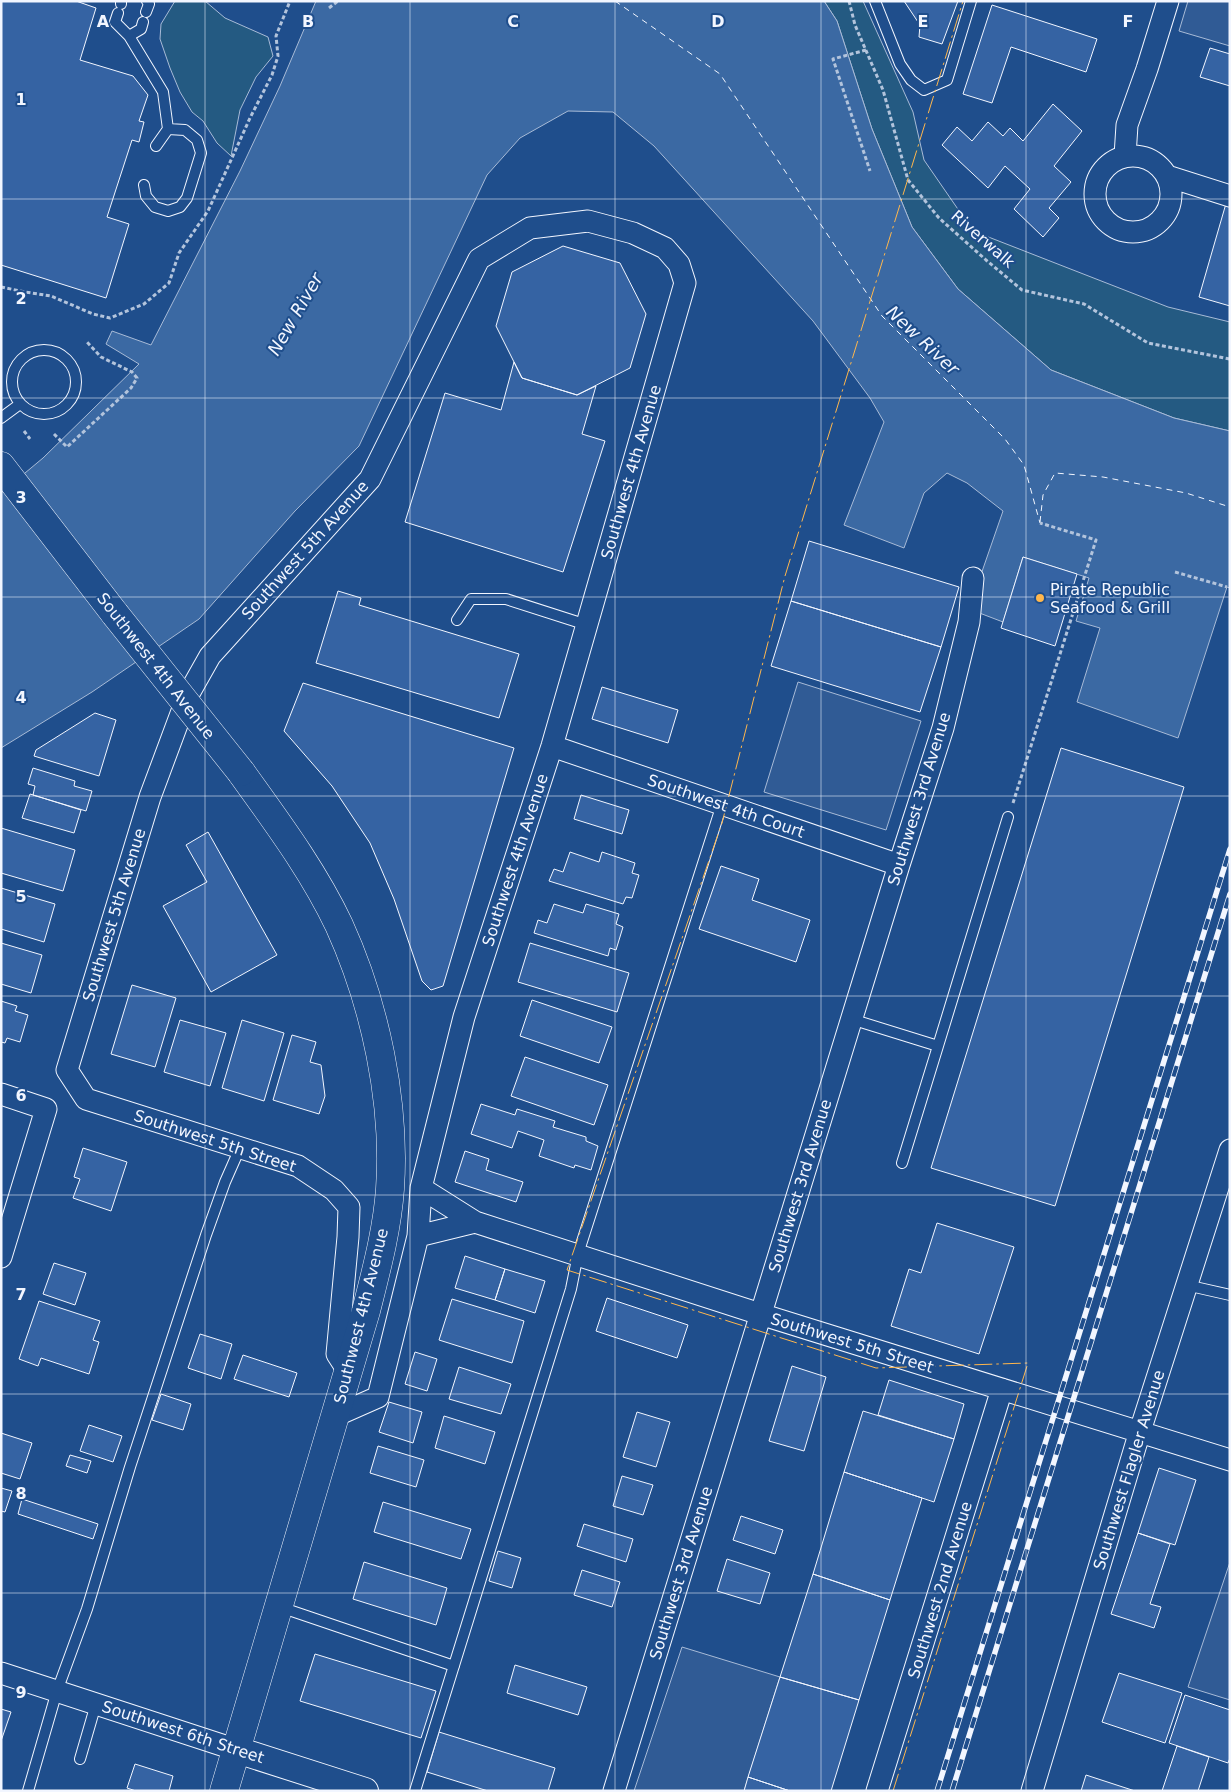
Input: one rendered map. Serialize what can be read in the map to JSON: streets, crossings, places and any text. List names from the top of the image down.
{
  "streets": {
    "main road": ["Southwest 4th Avenue"],
    "street": [
      "Southwest 5th Avenue",
      "Southwest 3rd Avenue",
      "Southwest 4th Court",
      "Southwest 5th Street",
      "Southwest Flagler Avenue",
      "Southwest 2nd Avenue",
      "Southwest 6th Street"
    ],
    "path": ["Riverwalk"]
  },
  "crossings": [
    ["Southwest 4th Avenue", "Southwest 5th Avenue"],
    ["Southwest 4th Avenue", "Southwest 4th Court"],
    ["Southwest 4th Avenue", "Southwest 5th Street"],
    ["Southwest 4th Avenue", "Southwest 6th Street"],
    ["Southwest 5th Avenue", "Southwest 5th Street"],
    ["Southwest 3rd Avenue", "Southwest 4th Court"],
    ["Southwest 3rd Avenue", "Southwest 5th Street"],
    ["Southwest 5th Street", "Southwest Flagler Avenue"],
    ["Southwest 5th Street", "Southwest 2nd Avenue"]
  ],
  "water": ["New River"],
  "places": ["Pirate Republic Seafood & Grill"],
  "grid": {
    "columns": [
      "A",
      "B",
      "C",
      "D",
      "E",
      "F"
    ],
    "rows": [
      "1",
      "2",
      "3",
      "4",
      "5",
      "6",
      "7",
      "8",
      "9"
    ]
  }
}
